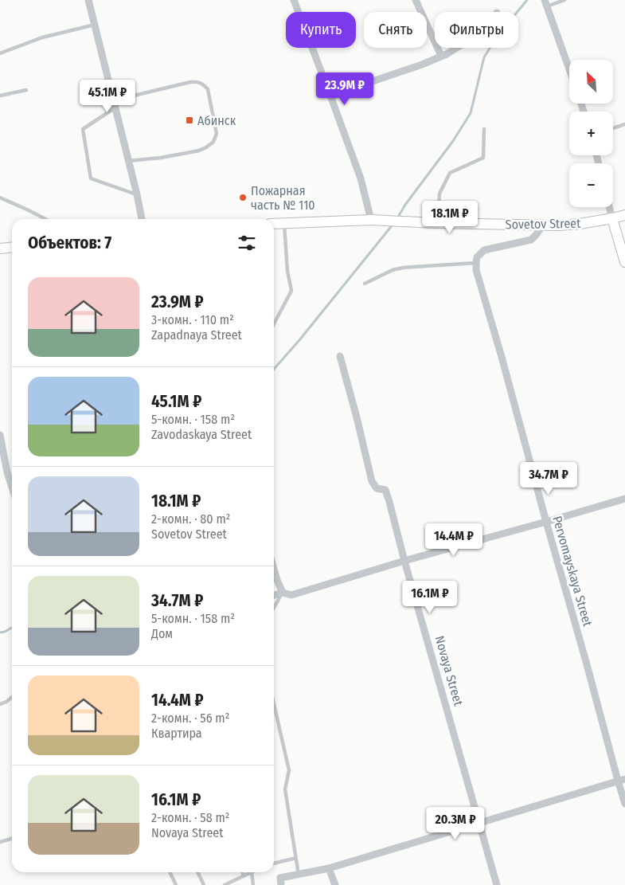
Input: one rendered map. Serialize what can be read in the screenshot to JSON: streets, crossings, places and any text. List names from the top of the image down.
{
  "streets": {
    "main road": ["Sovetov Street"],
    "street": ["Pervomayskaya Street", "Novaya Street"]
  },
  "places": {
    "transit": ["Абинск"],
    "other": ["Пожарная часть № 110"]
  },
  "north": "top left",
  "page": {
    "chip": ["Купить", "Снять", "Фильтры"],
    "map_buttons": ["+", "−"],
    "price": [
      "23.9M ₽",
      "45.1M ₽",
      "18.1M ₽",
      "34.7M ₽",
      "14.4M ₽",
      "16.1M ₽",
      "20.3M ₽"
    ],
    "heading": "Объектов: 7",
    "list": [
      {
        "name": "23.9M ₽",
        "note": "3-комн. · 110 m² · Zapadnaya Street"
      },
      {
        "name": "45.1M ₽",
        "note": "5-комн. · 158 m² · Zavodaskaya Street"
      },
      {
        "name": "18.1M ₽",
        "note": "2-комн. · 80 m² · Sovetov Street"
      },
      {
        "name": "34.7M ₽",
        "note": "5-комн. · 158 m² · Дом"
      },
      {
        "name": "14.4M ₽",
        "note": "2-комн. · 56 m² · Квартира"
      },
      {
        "name": "16.1M ₽",
        "note": "2-комн. · 58 m² · Novaya Street"
      }
    ]
  }
}
